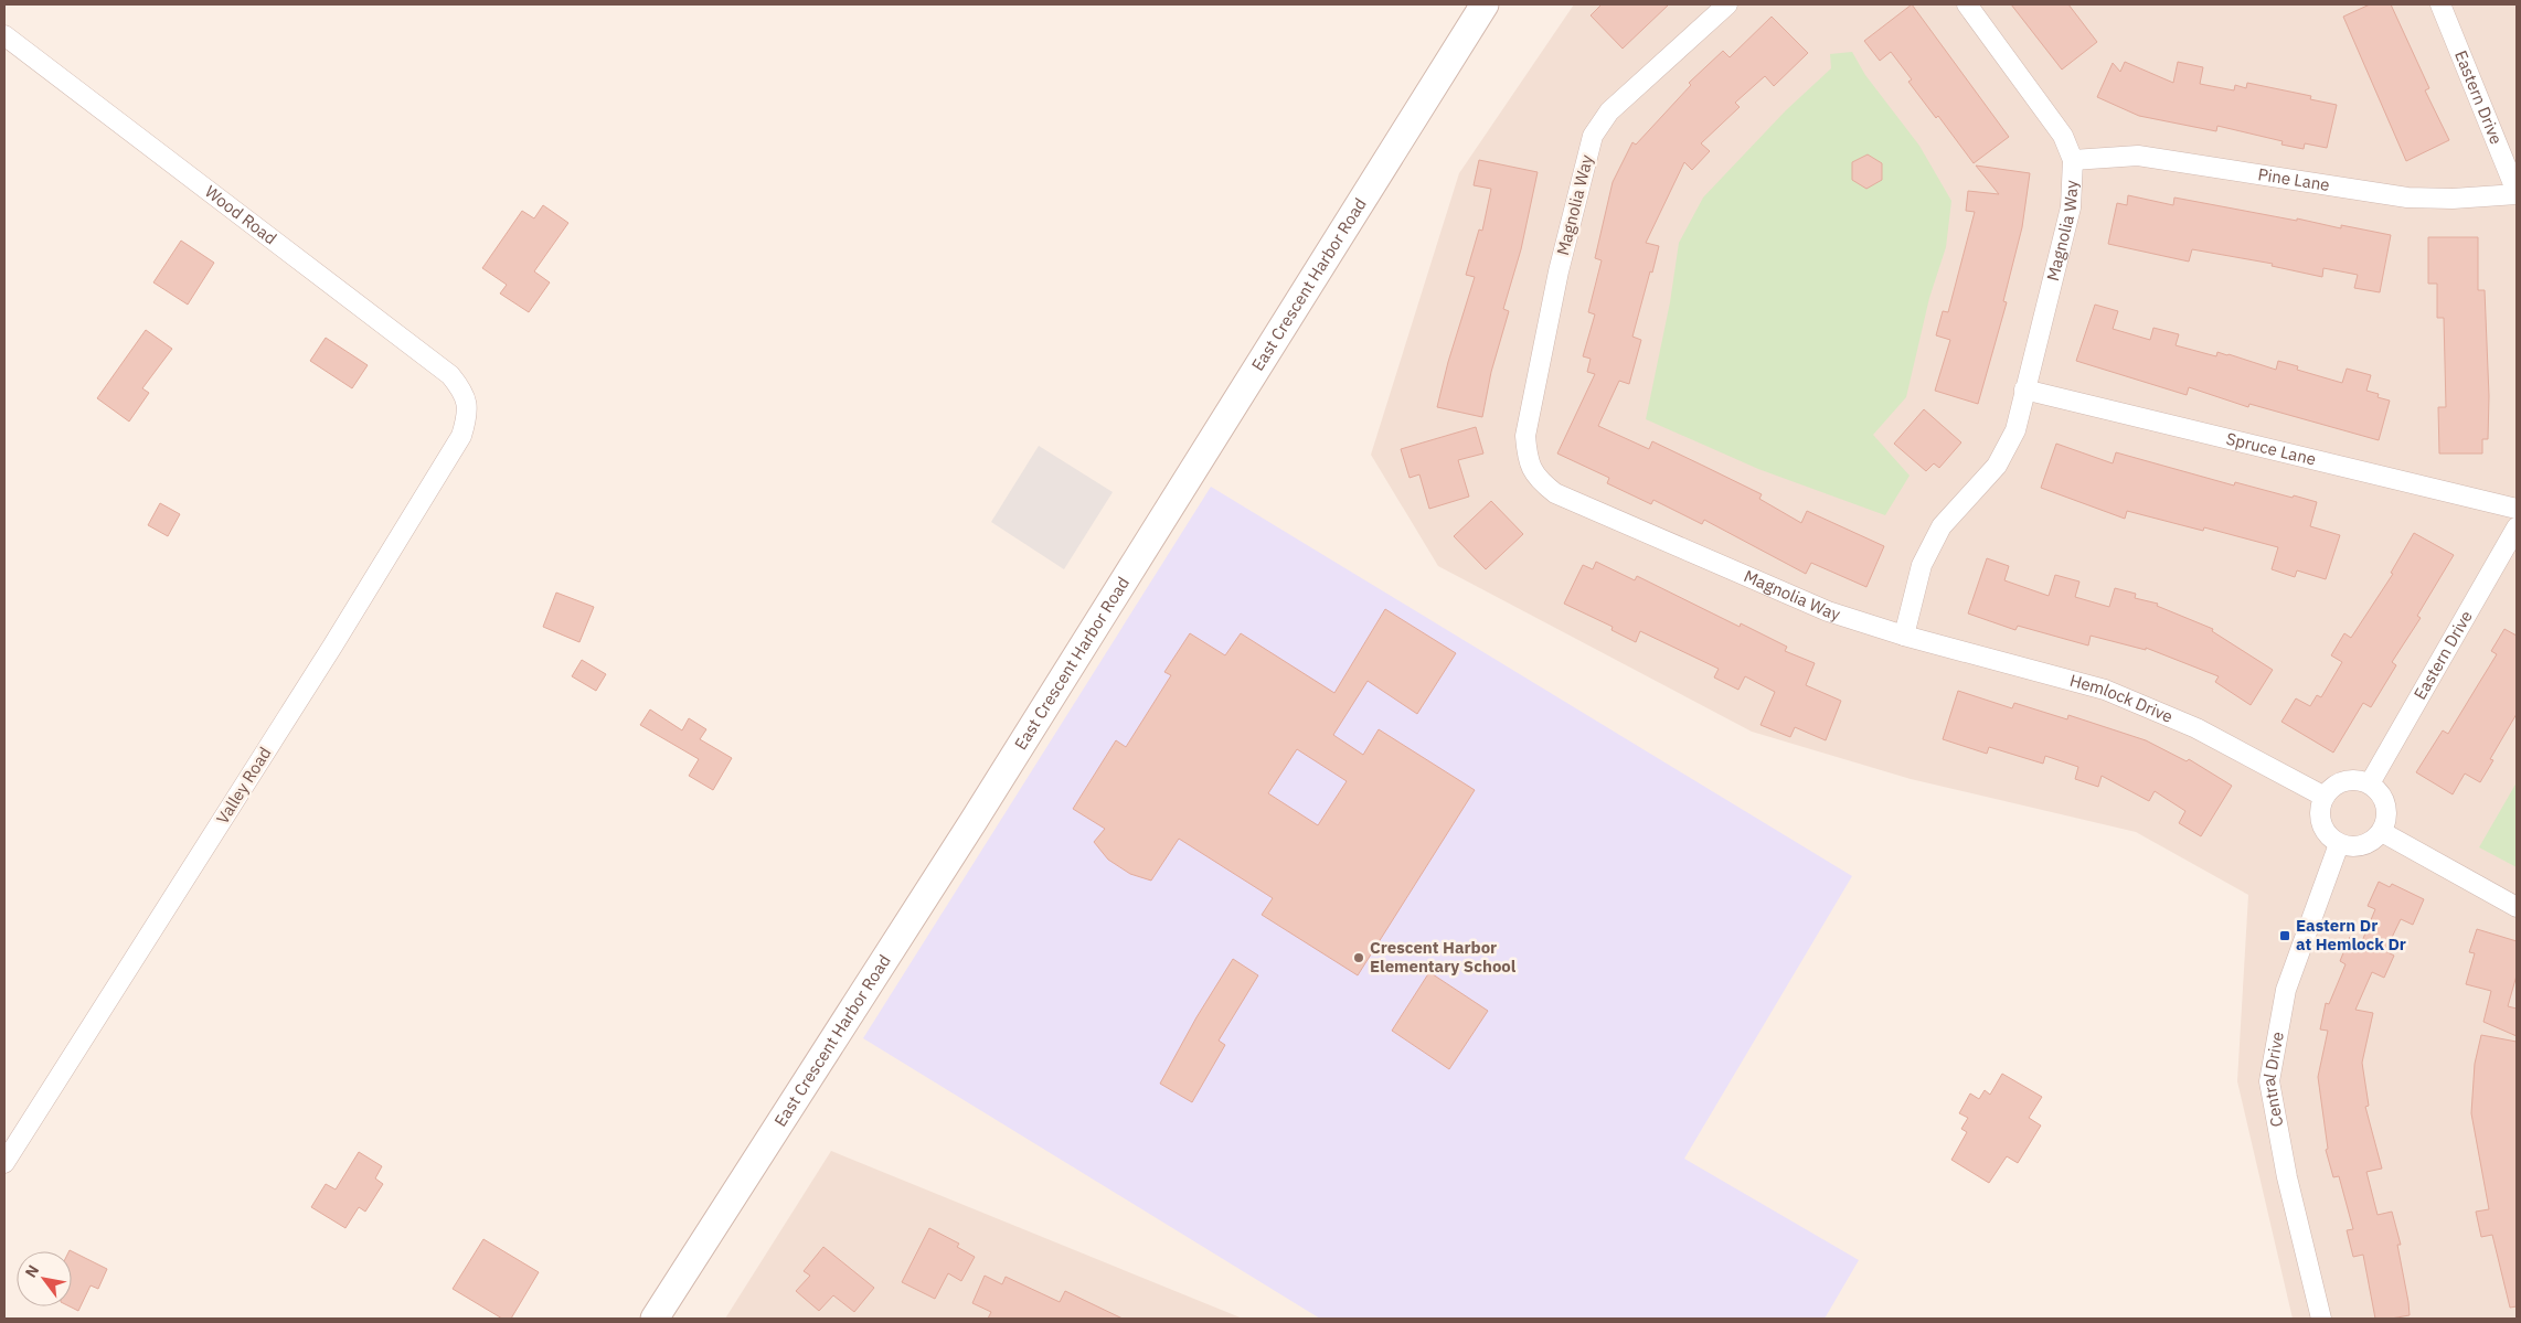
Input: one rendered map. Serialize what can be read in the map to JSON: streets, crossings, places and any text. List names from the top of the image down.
{
  "streets": {
    "street": [
      "Eastern Drive",
      "Pine Lane",
      "Magnolia Way",
      "Wood Road",
      "East Crescent Harbor Road",
      "Spruce Lane",
      "Hemlock Drive",
      "Valley Road",
      "Central Drive"
    ]
  },
  "crossings": [
    ["Eastern Drive", "Pine Lane"],
    ["Eastern Drive", "Hemlock Drive"],
    ["Eastern Drive", "Central Drive"],
    ["Pine Lane", "Magnolia Way"],
    ["Magnolia Way", "Spruce Lane"],
    ["Magnolia Way", "Hemlock Drive"],
    ["Wood Road", "Valley Road"],
    ["Hemlock Drive", "Central Drive"]
  ],
  "places": {
    "transit": ["Eastern Dr at Hemlock Dr"],
    "other": ["Crescent Harbor Elementary School"]
  },
  "north": "top left"
}
